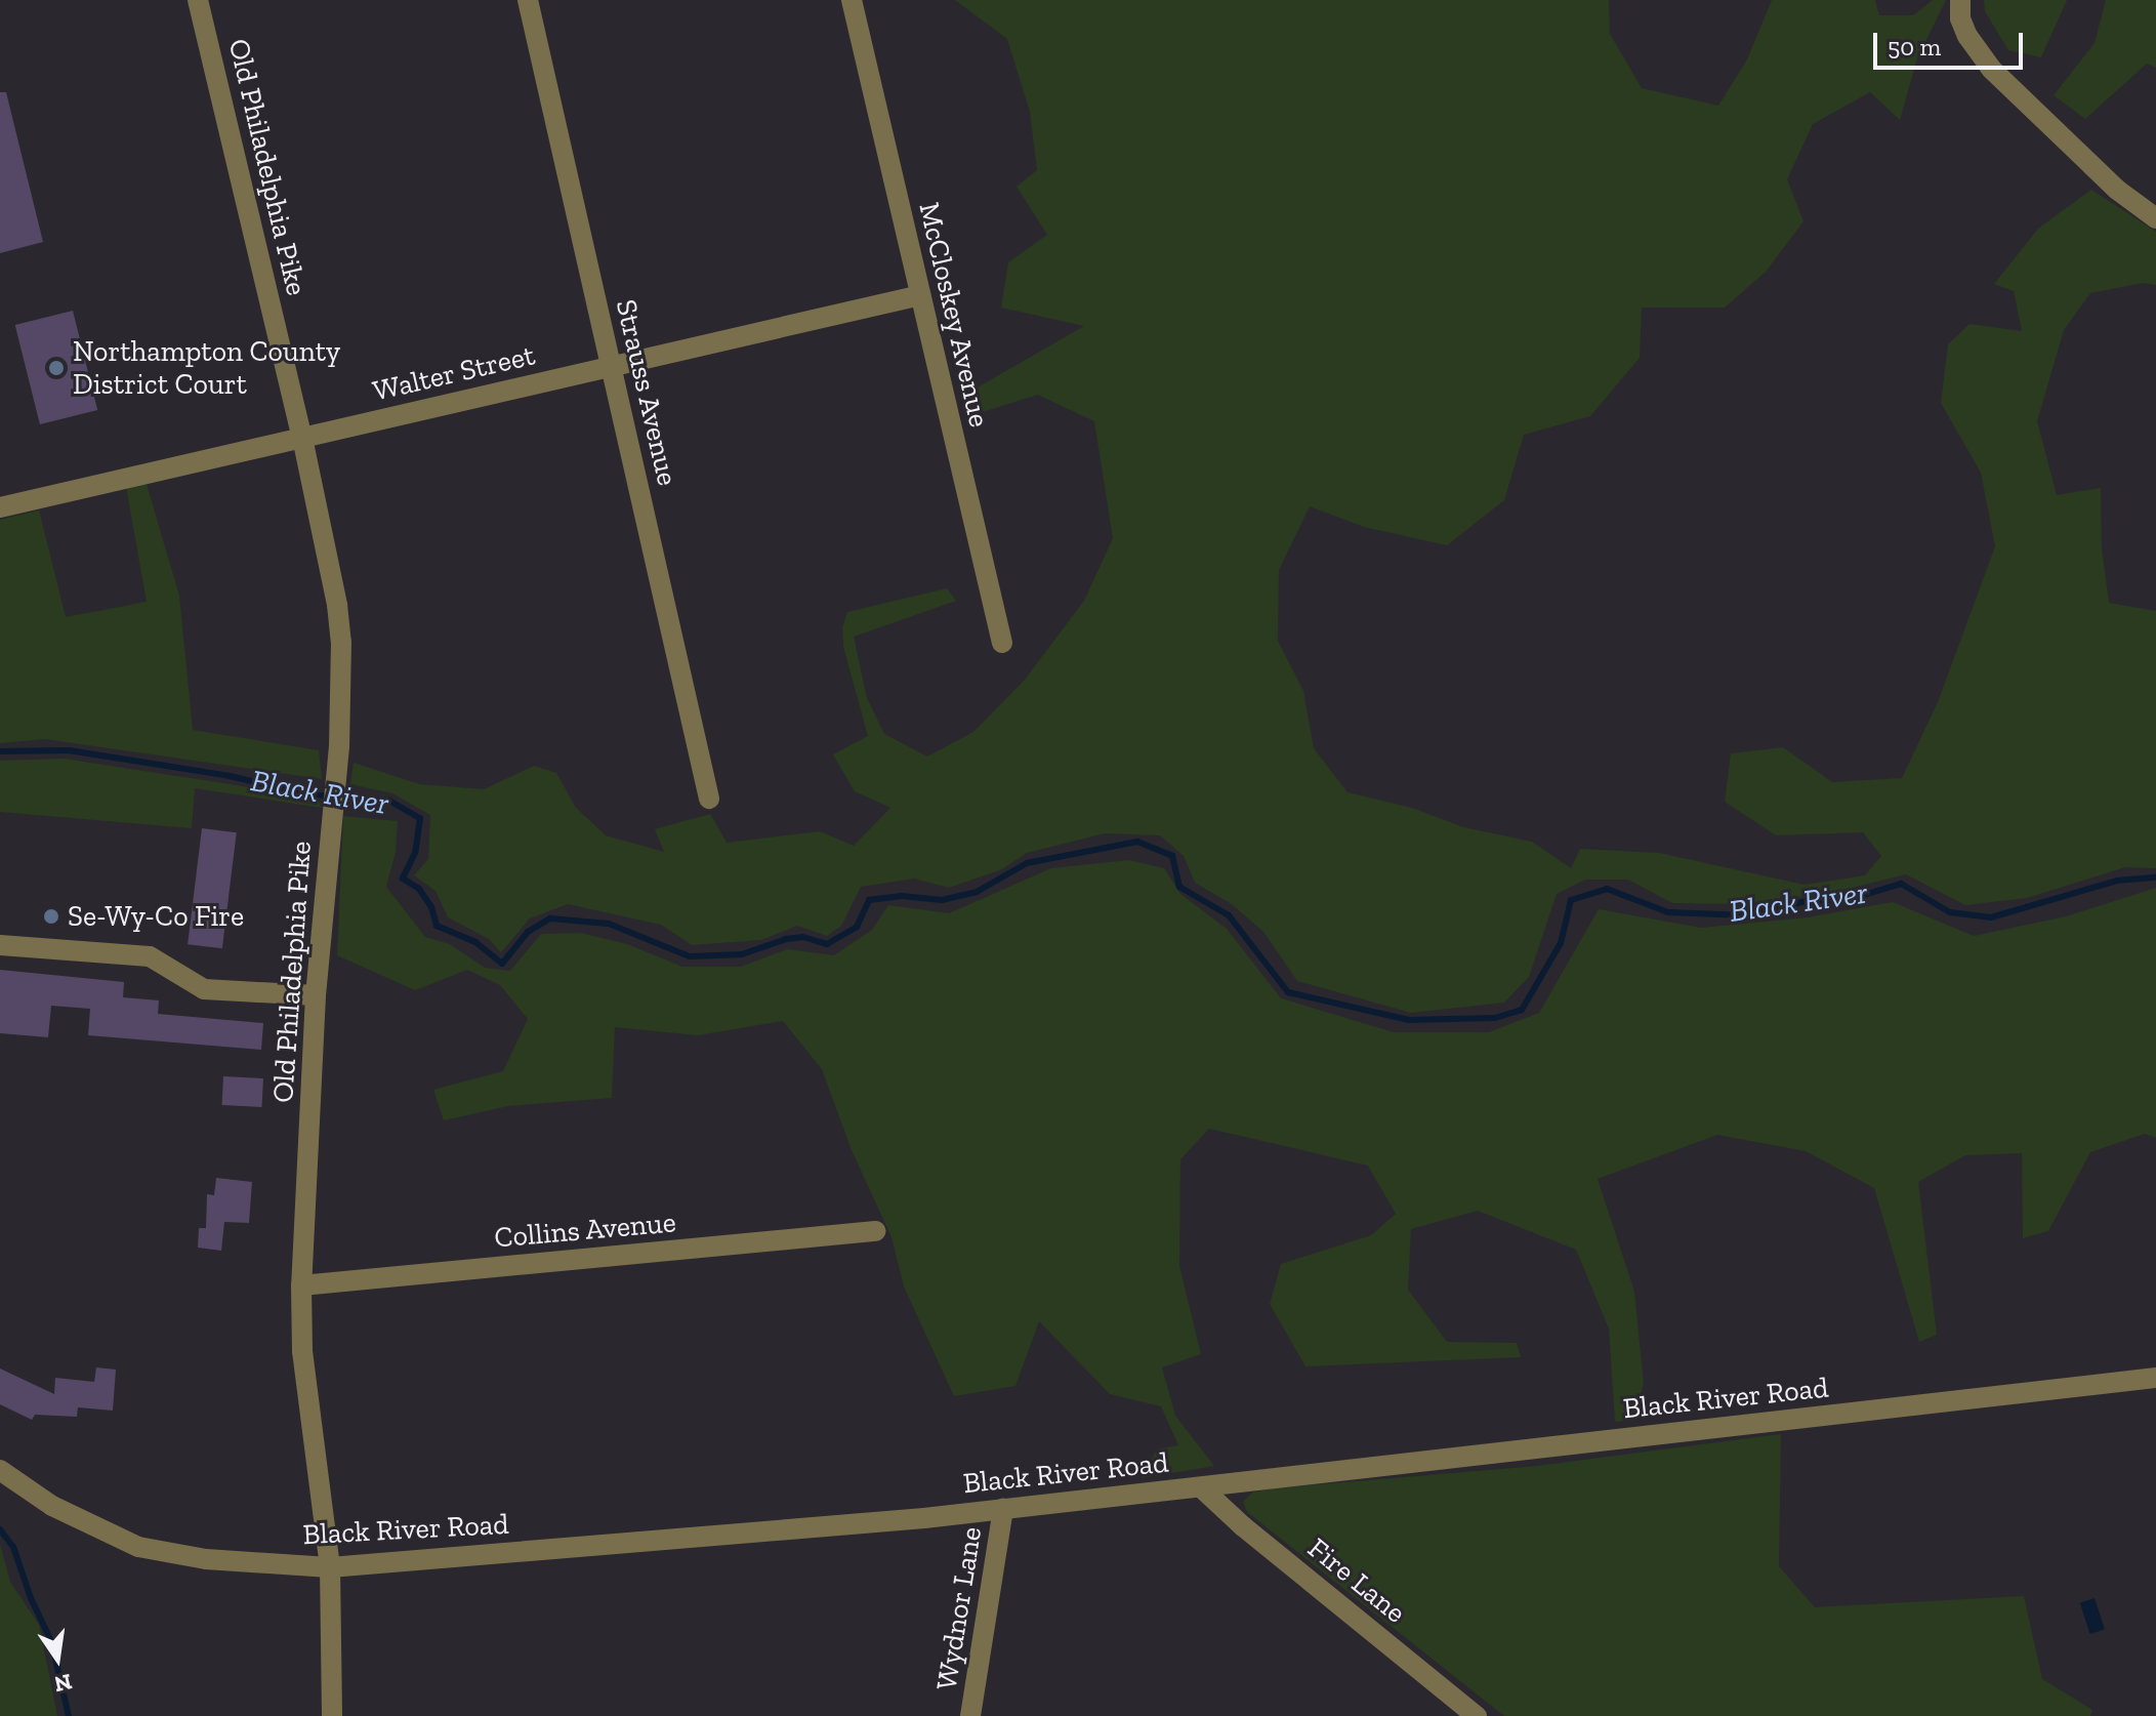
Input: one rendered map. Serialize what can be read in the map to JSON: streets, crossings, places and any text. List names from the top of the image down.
{
  "streets": {
    "street": [
      "Old Philadelphia Pike",
      "McCloskey Avenue",
      "Walter Street",
      "Strauss Avenue",
      "Collins Avenue",
      "Black River Road",
      "Fire Lane",
      "Wydnor Lane"
    ]
  },
  "crossings": [
    ["Old Philadelphia Pike", "Walter Street"],
    ["Old Philadelphia Pike", "Collins Avenue"],
    ["Old Philadelphia Pike", "Black River Road"],
    ["McCloskey Avenue", "Walter Street"],
    ["Walter Street", "Strauss Avenue"],
    ["Black River Road", "Fire Lane"],
    ["Black River Road", "Wydnor Lane"]
  ],
  "water": ["Black River"],
  "places": ["Northampton County District Court", "Se-Wy-Co Fire"],
  "scale_bar": "50 m",
  "north": "bottom"
}
